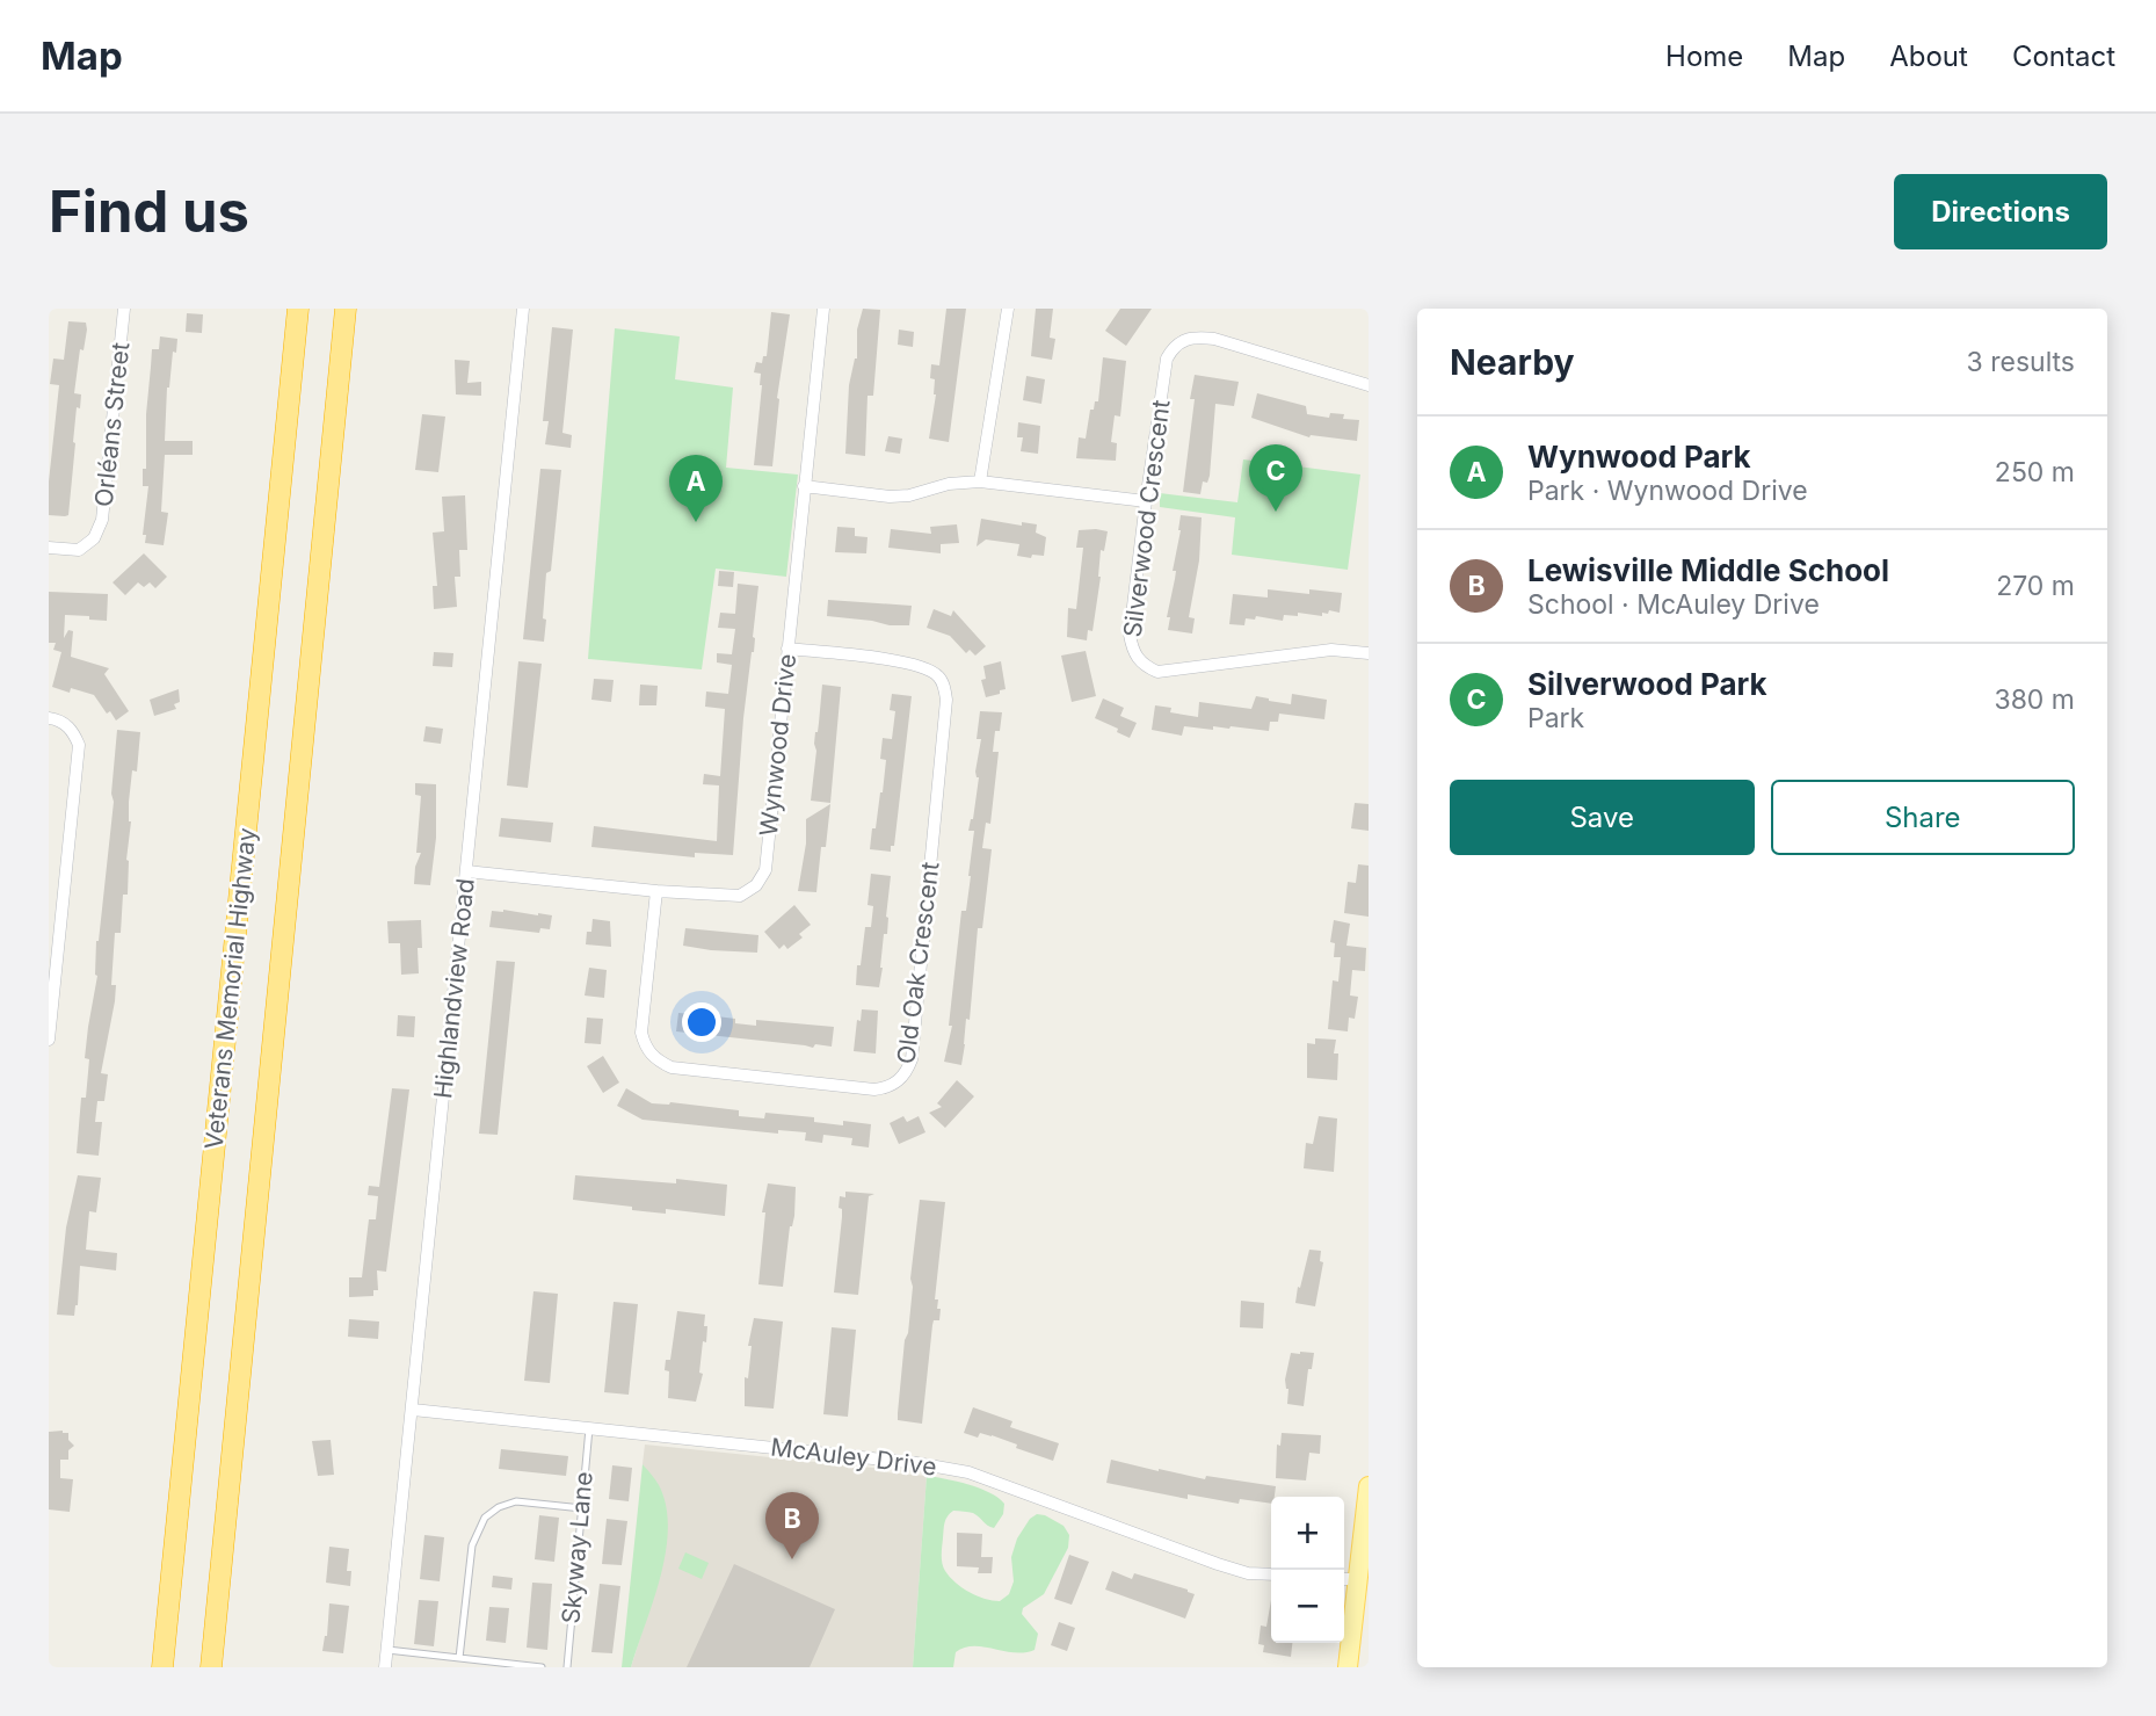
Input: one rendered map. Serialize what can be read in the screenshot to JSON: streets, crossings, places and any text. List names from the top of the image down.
{
  "streets": {
    "highway": ["Veterans Memorial Highway"],
    "street": [
      "Orléans Street",
      "Silverwood Crescent",
      "Wynwood Drive",
      "Old Oak Crescent",
      "Highlandview Road",
      "McAuley Drive"
    ],
    "lane": ["Skyway Lane"]
  },
  "crossings": [
    ["Wynwood Drive", "Old Oak Crescent"],
    ["Wynwood Drive", "Highlandview Road"],
    ["Highlandview Road", "McAuley Drive"],
    ["McAuley Drive", "Skyway Lane"]
  ],
  "page": {
    "header": "Map",
    "nav": [
      "Home",
      "Map",
      "About",
      "Contact"
    ],
    "buttons": [
      "Directions",
      ["Save", "Share"]
    ],
    "title": "Find us",
    "heading": ["Nearby", "3 results"],
    "list": [
      {
        "mark": "A",
        "name": "Wynwood Park",
        "note": "Park · Wynwood Drive",
        "value": "250 m"
      },
      {
        "mark": "B",
        "name": "Lewisville Middle School",
        "note": "School · McAuley Drive",
        "value": "270 m"
      },
      {
        "mark": "C",
        "name": "Silverwood Park",
        "note": "Park",
        "value": "380 m"
      }
    ],
    "pins": ["C", "A", "B"],
    "map_buttons": ["+", "−"]
  }
}
